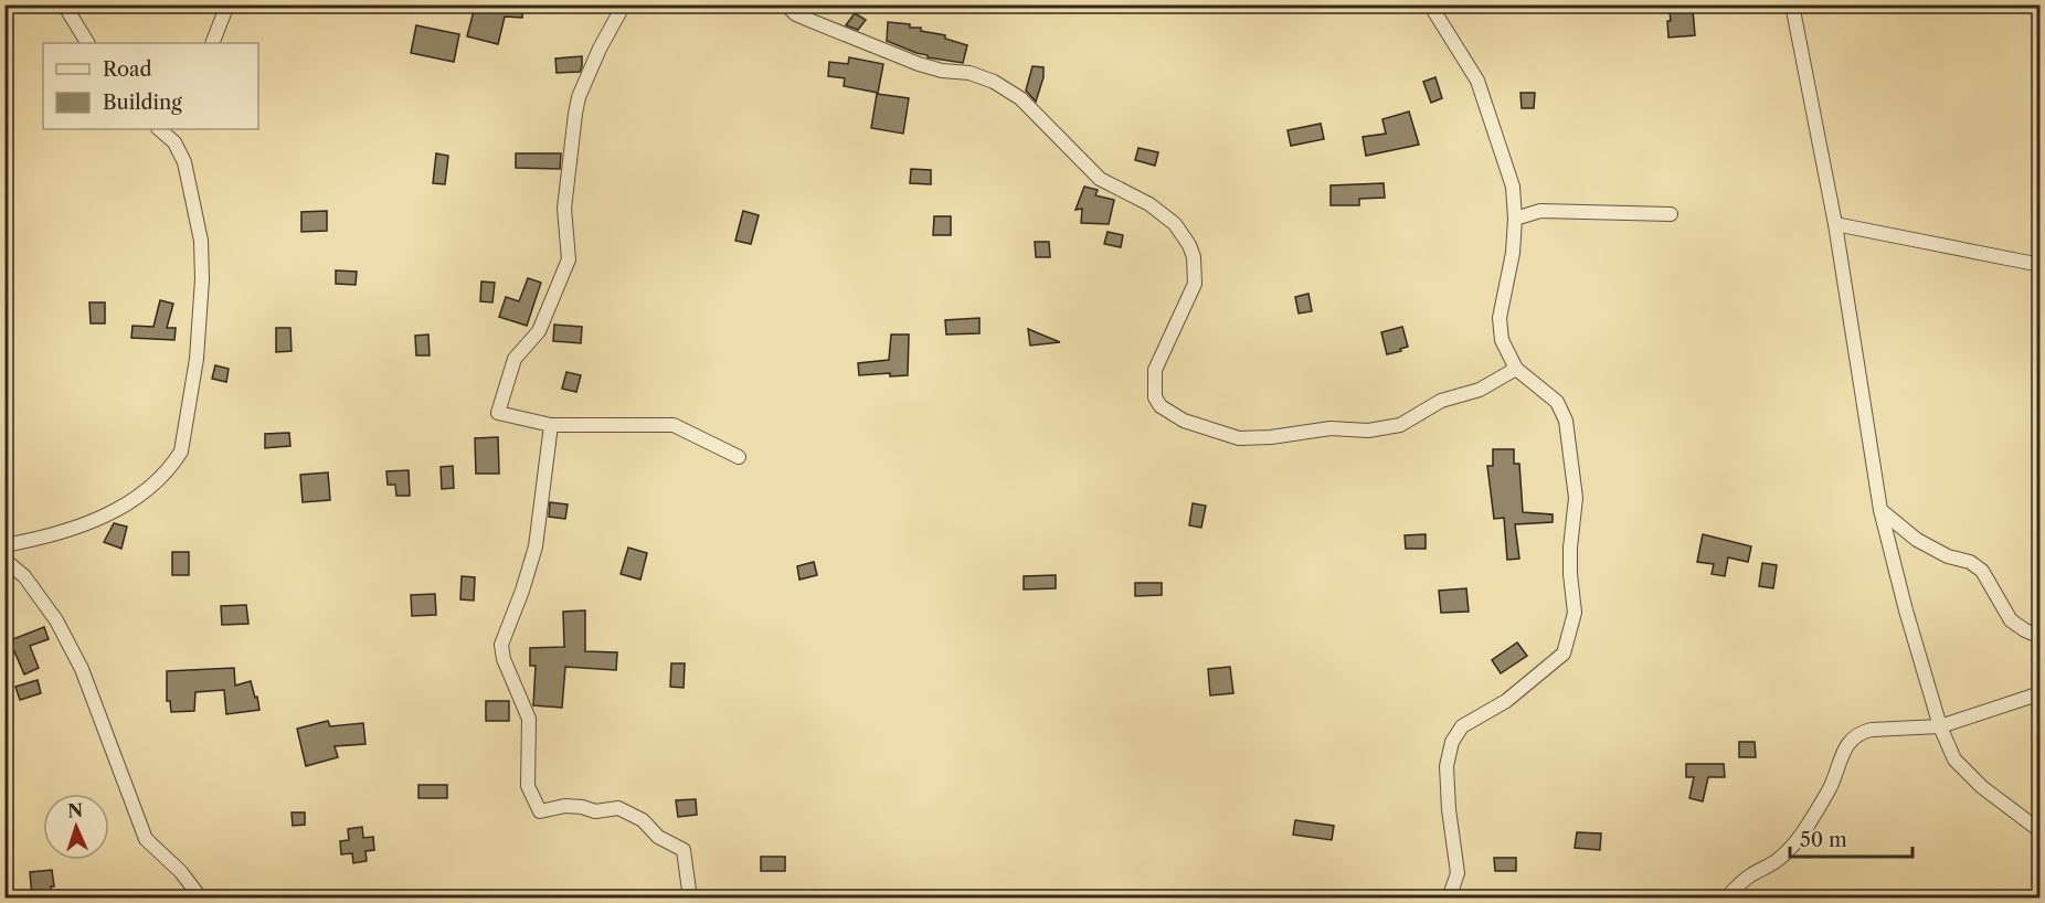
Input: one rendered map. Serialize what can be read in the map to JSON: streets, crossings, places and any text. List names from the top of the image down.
{
  "legend": ["Road", "Building"],
  "scale_bar": "50 m",
  "north": "top"
}
